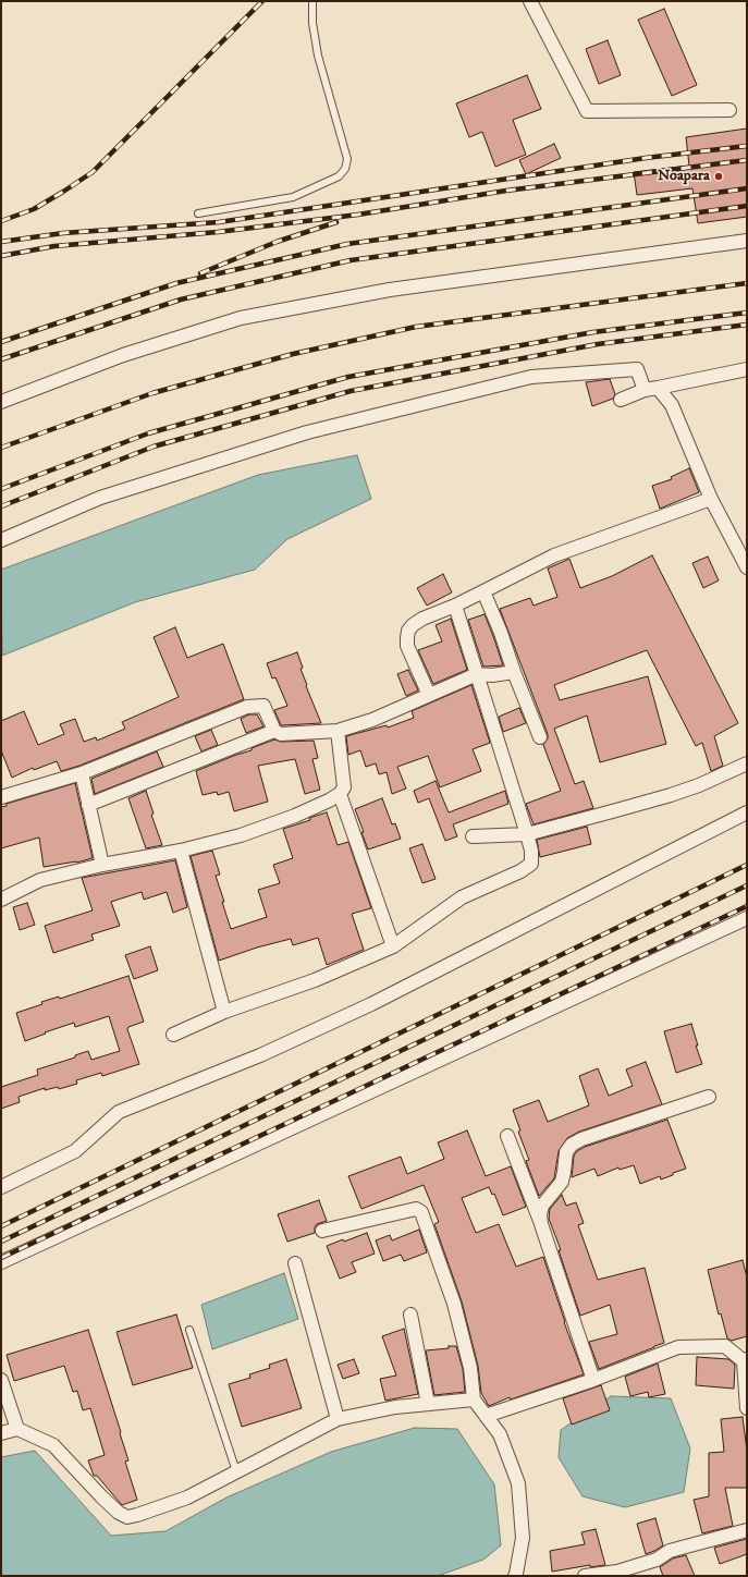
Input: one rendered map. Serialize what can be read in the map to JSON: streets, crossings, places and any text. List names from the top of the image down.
{
  "places": ["Noapara"]
}
